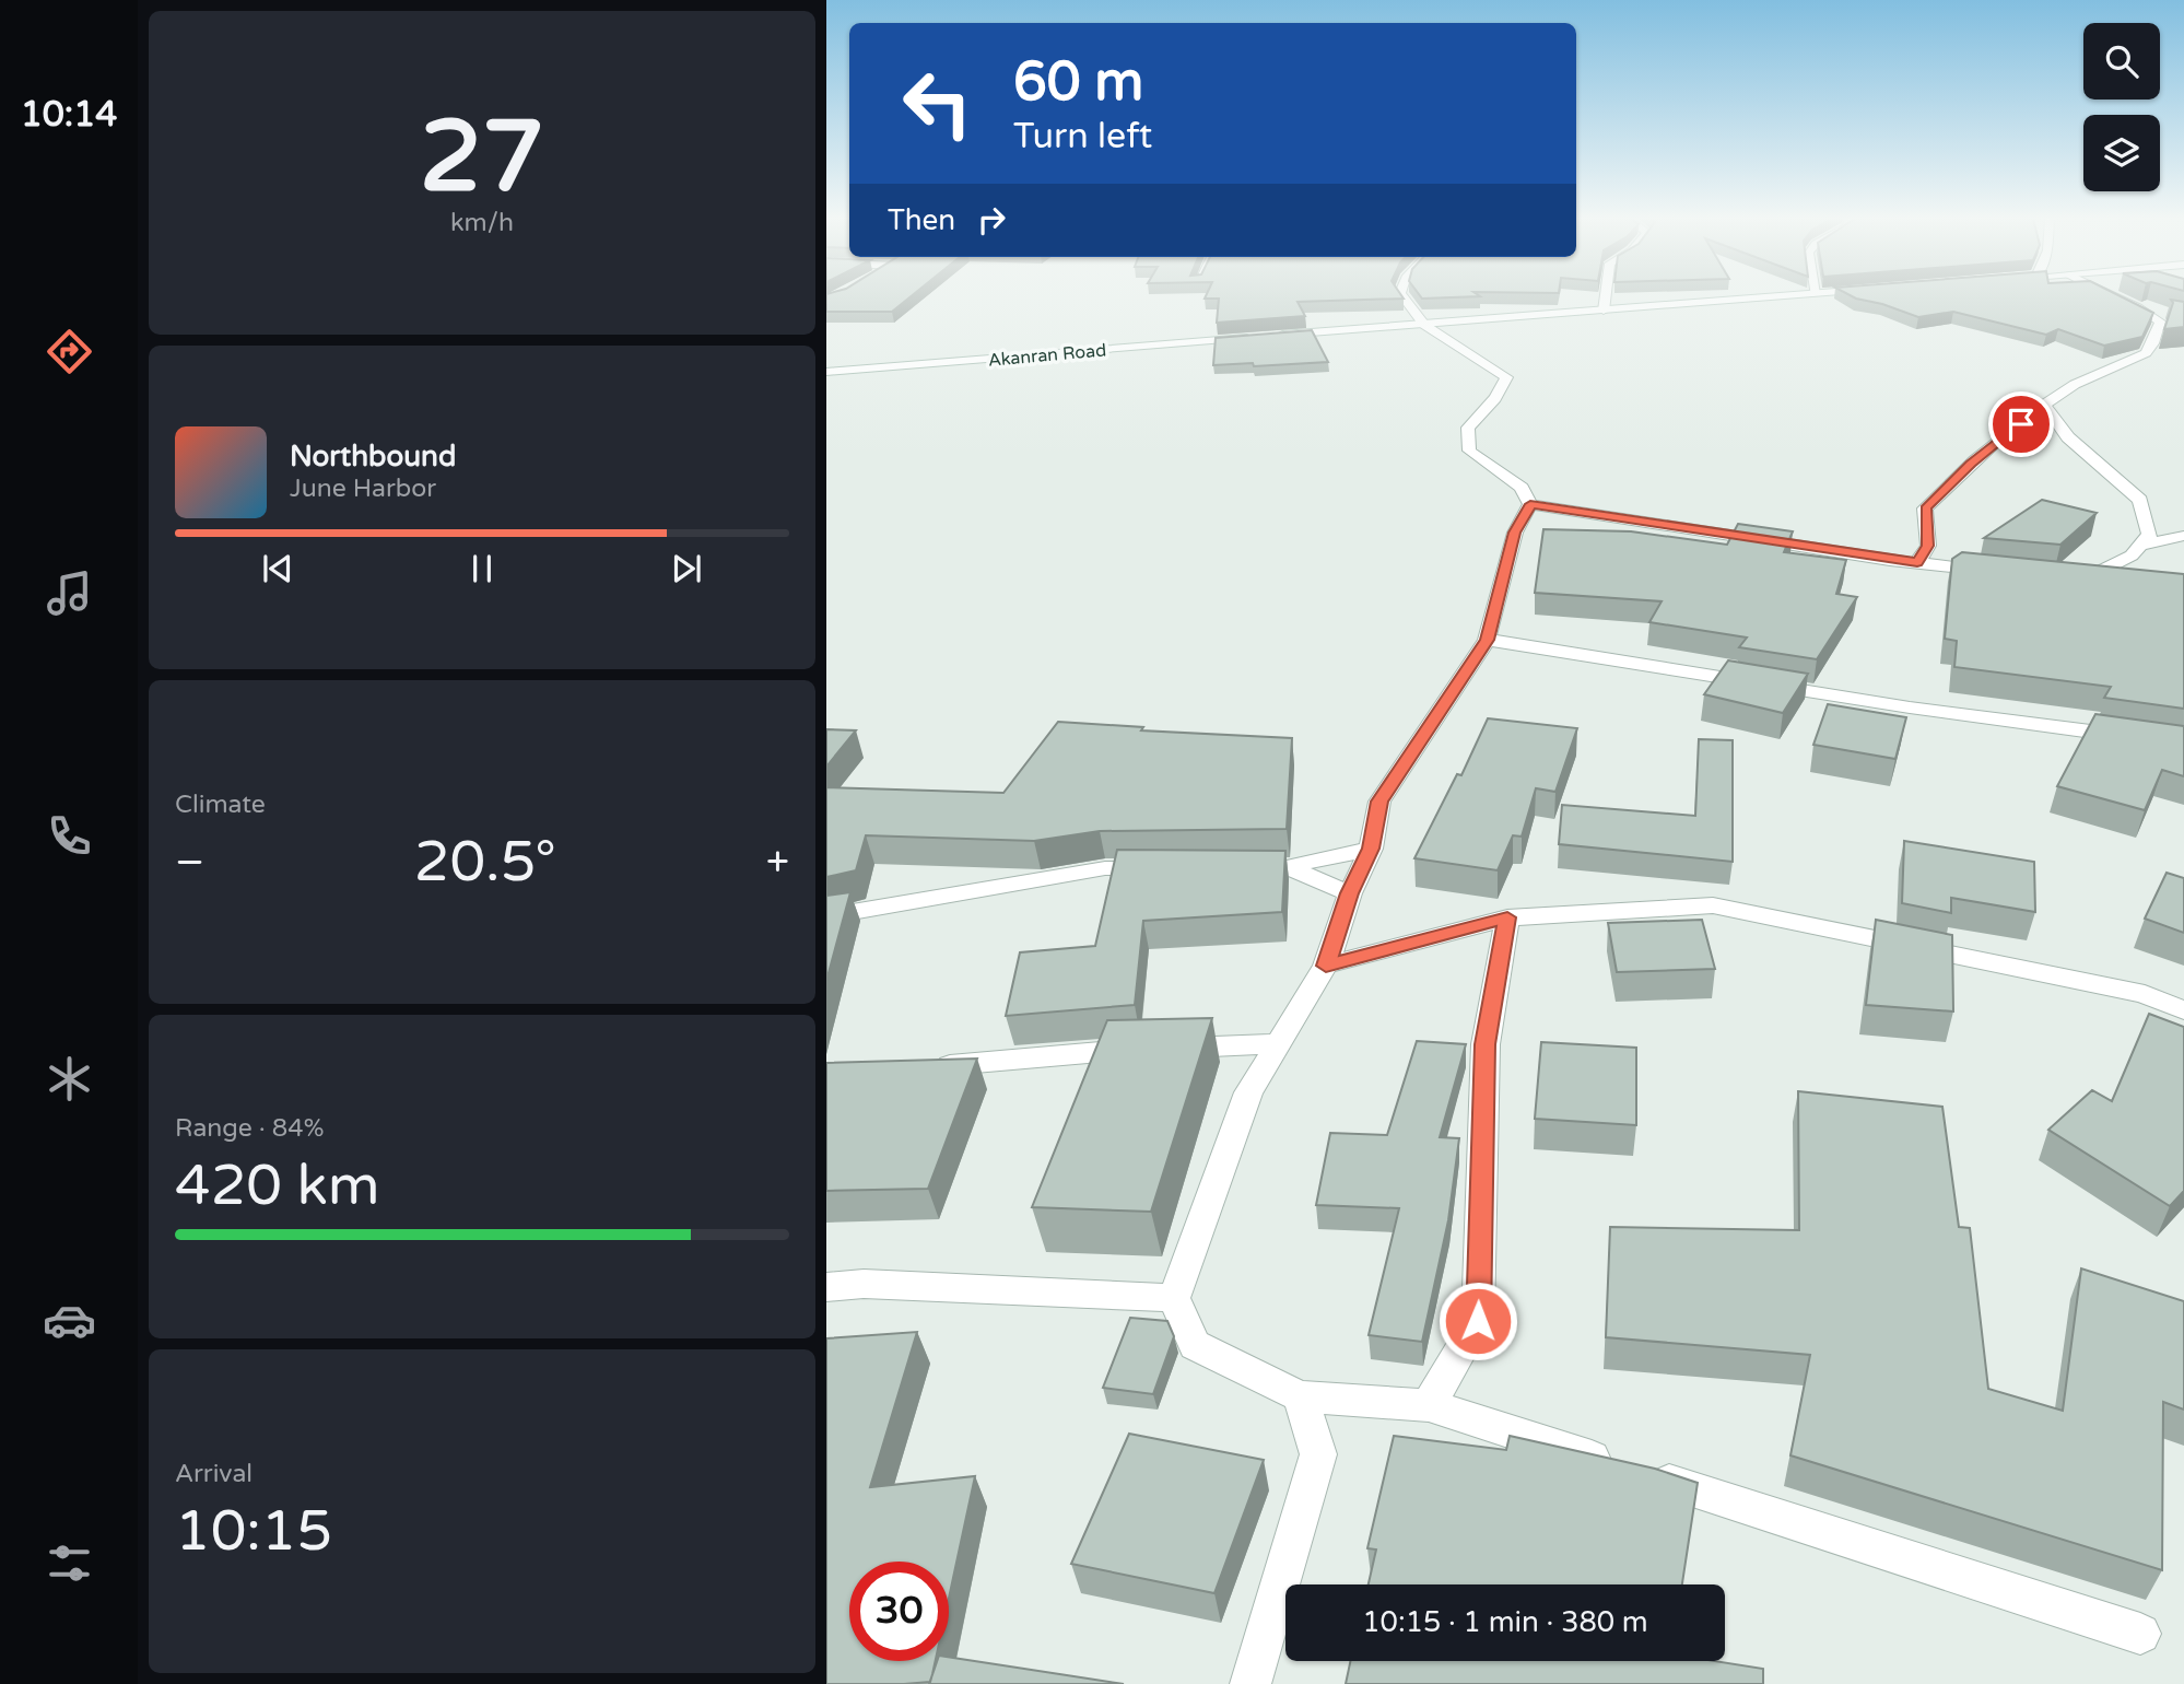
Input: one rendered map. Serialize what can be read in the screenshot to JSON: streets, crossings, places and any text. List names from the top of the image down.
{
  "streets": {
    "street": ["Akanran Road"]
  },
  "page": {
    "tabs": "10:14",
    "tile": [
      ["27", "km/h"],
      "Climate",
      ["Range · 84%", "420 km"],
      ["Arrival", "10:15"]
    ],
    "turn": ["60 m", "Turn left"],
    "then": "Then",
    "song": ["Northbound", "June Harbor"],
    "heat": ["−", "20.5°", "+"],
    "limit": "30",
    "trip": "10:15 · 1 min · 380 m"
  }
}
